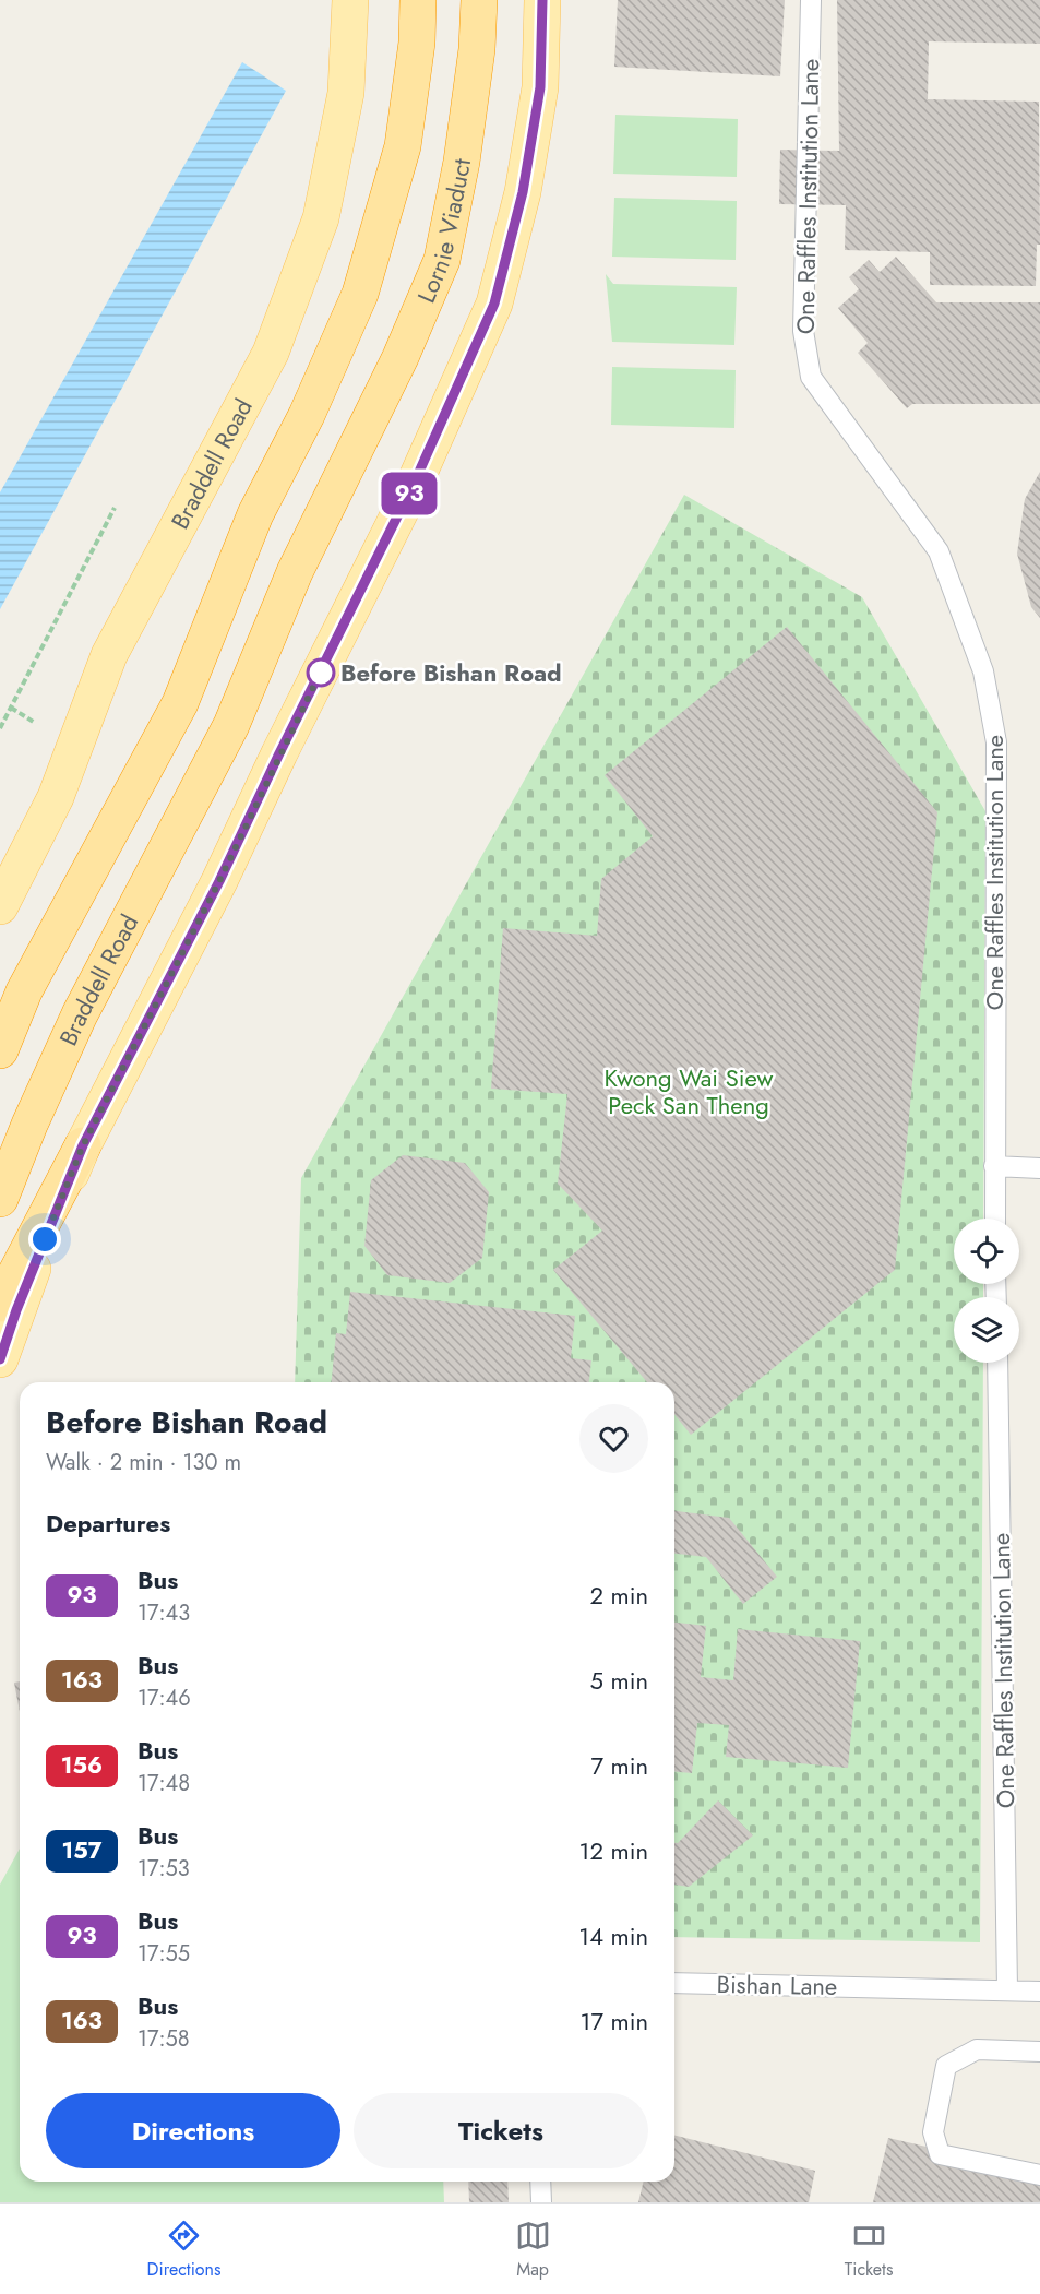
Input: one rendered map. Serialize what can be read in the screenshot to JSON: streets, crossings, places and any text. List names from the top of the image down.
{
  "streets": {
    "highway": ["Lornie Viaduct", "Braddell Road"],
    "lane": ["One Raffles Institution Lane", "Bishan Lane"]
  },
  "crossings": [
    ["One Raffles Institution Lane", "Bishan Lane"],
    ["Lornie Viaduct", "Braddell Road"]
  ],
  "parks": ["Kwong Wai Siew Peck San Theng"],
  "places": ["Before Bishan Road"],
  "lines": ["bus line 93"],
  "page": {
    "on_map": "93",
    "heading": [
      ["Before Bishan Road", "Walk · 2 min · 130 m"],
      "Departures"
    ],
    "list": [
      {
        "mark": "93",
        "name": "Bus",
        "note": "17:43",
        "value": "2 min"
      },
      {
        "mark": "163",
        "name": "Bus",
        "note": "17:46",
        "value": "5 min"
      },
      {
        "mark": "156",
        "name": "Bus",
        "note": "17:48",
        "value": "7 min"
      },
      {
        "mark": "157",
        "name": "Bus",
        "note": "17:53",
        "value": "12 min"
      },
      {
        "mark": "93",
        "name": "Bus",
        "note": "17:55",
        "value": "14 min"
      },
      {
        "mark": "163",
        "name": "Bus",
        "note": "17:58",
        "value": "17 min"
      }
    ],
    "buttons": ["Directions", "Tickets"],
    "tabs": ["Directions", "Map", "Tickets"]
  }
}
